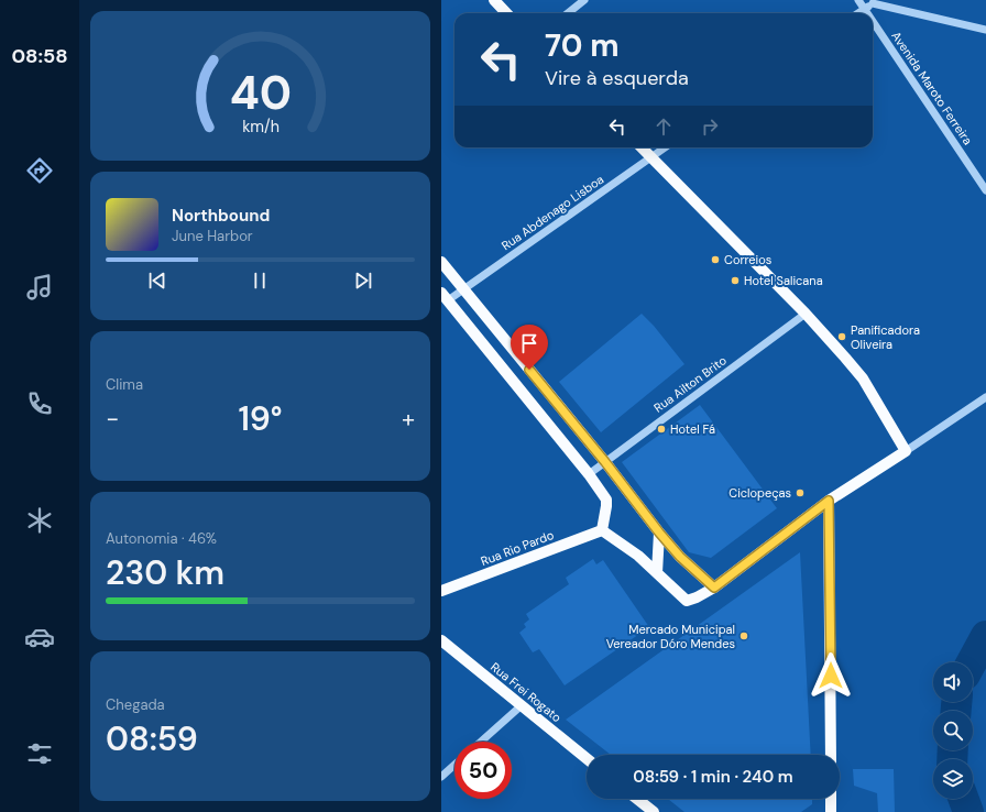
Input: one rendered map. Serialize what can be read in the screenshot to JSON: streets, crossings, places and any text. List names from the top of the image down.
{
  "streets": {
    "main road": ["Rua Rio Pardo", "Rua Frei Rogato"],
    "street": ["Avenida Maroto Ferreira", "Rua Abdenago Lisboa", "Rua Ailton Brito"]
  },
  "places": [
    "Correios",
    "Hotel Salicana",
    "Panificadora Oliveira",
    "Hotel Fá",
    "Ciclopeças",
    "Mercado Municipal Vereador Dóro Mendes"
  ],
  "page": {
    "tabs": "08:58",
    "turn": ["70 m", "Vire à esquerda"],
    "song": ["Northbound", "June Harbor"],
    "tile": [
      "Clima",
      ["Autonomia · 46%", "230 km"],
      ["Chegada", "08:59"]
    ],
    "heat": ["−", "19°", "+"],
    "limit": "50",
    "trip": "08:59 · 1 min · 240 m",
    "gauge": ["40", "km/h"]
  }
}
